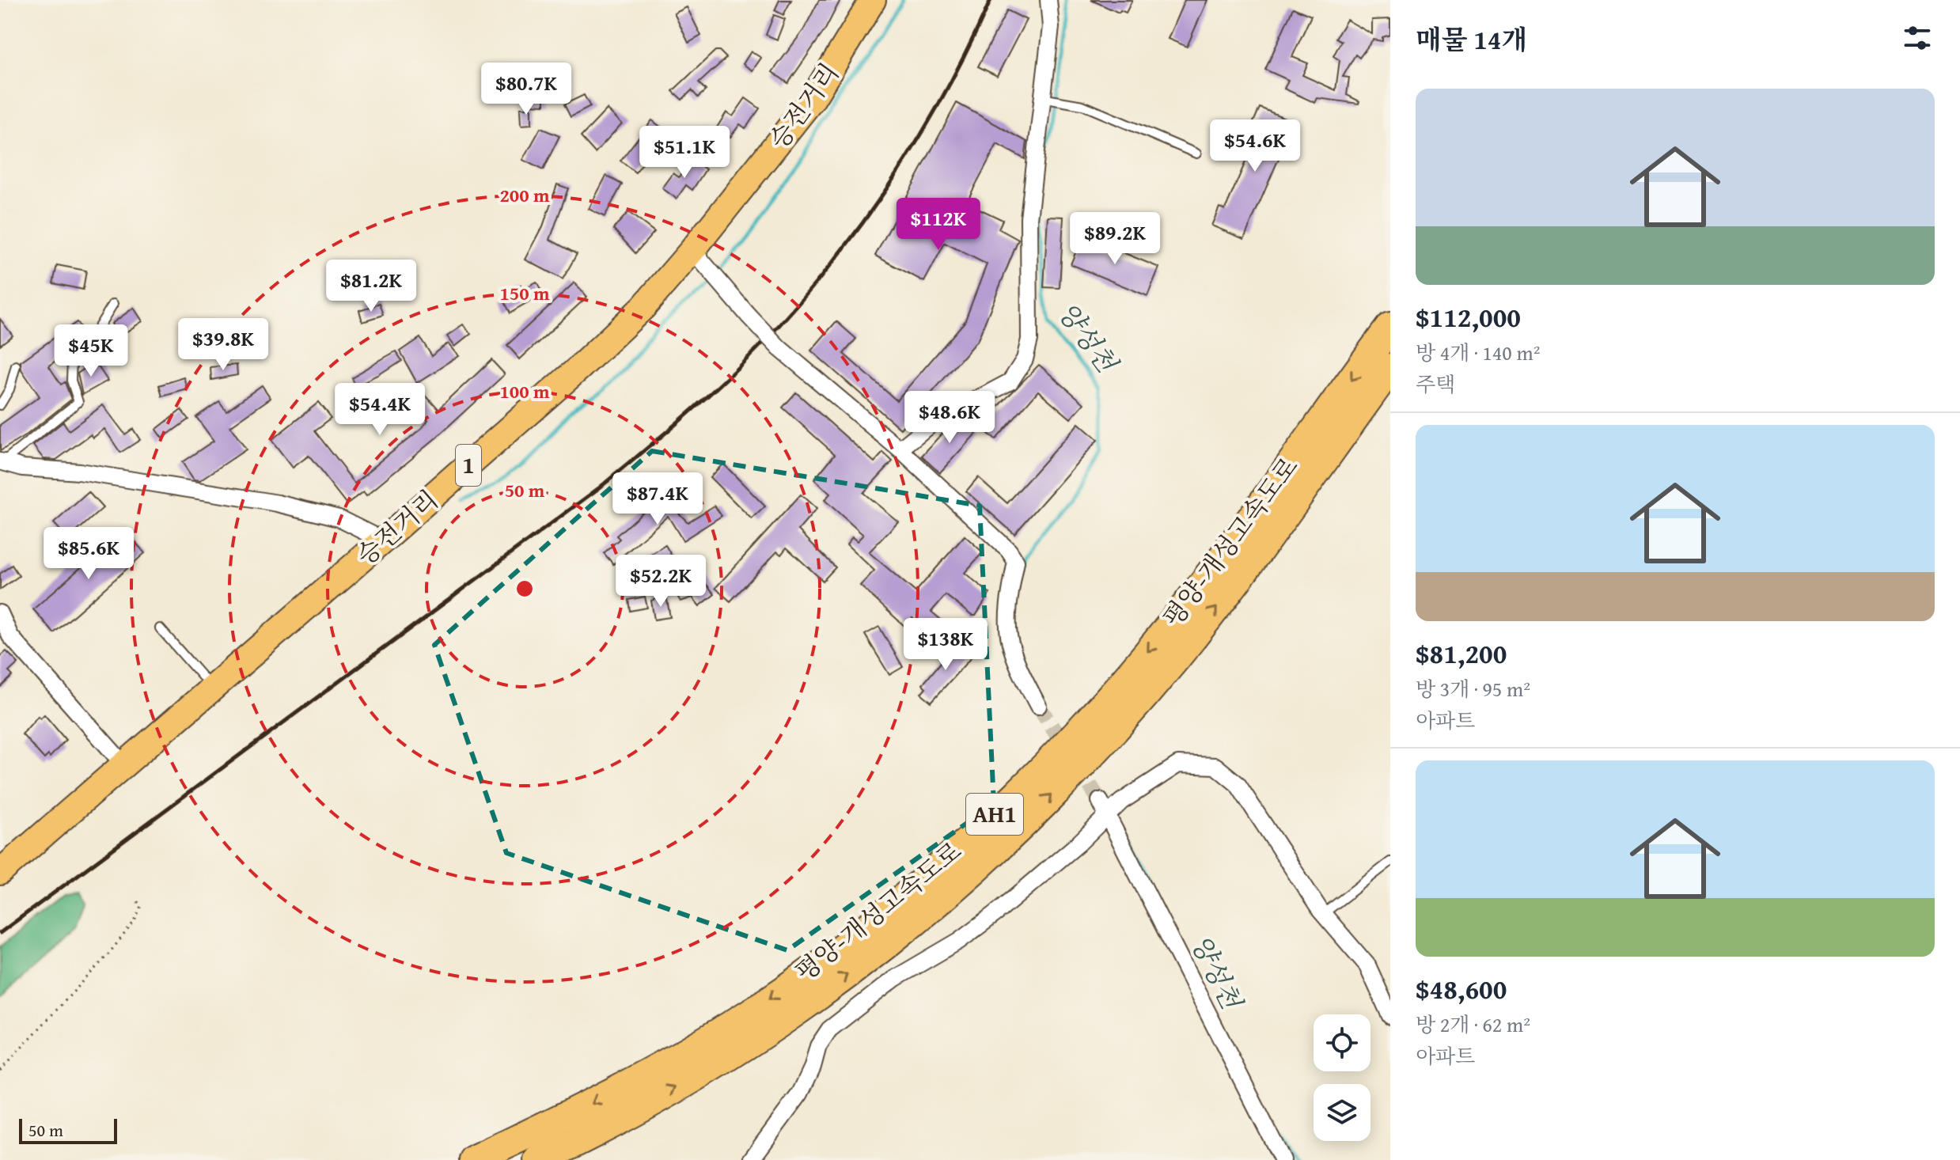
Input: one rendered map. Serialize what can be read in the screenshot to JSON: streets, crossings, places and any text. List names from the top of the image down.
{
  "streets": {
    "highway": ["평양-개성고속도로", "AH1"],
    "main road": ["승전거리", "1"]
  },
  "water": ["양성천"],
  "scale_bar": "50 m",
  "page": {
    "heading": "매물 14개",
    "price": [
      "$80.7K",
      "$54.6K",
      "$51.1K",
      "$112K",
      "$89.2K",
      "$81.2K",
      "$39.8K",
      "$45K",
      "$54.4K",
      "$48.6K",
      "$87.4K",
      "$85.6K",
      "$52.2K",
      "$138K"
    ],
    "list": [
      {
        "name": "$112,000",
        "note": "방 4개 · 140 m² · 주택"
      },
      {
        "name": "$81,200",
        "note": "방 3개 · 95 m² · 아파트"
      },
      {
        "name": "$48,600",
        "note": "방 2개 · 62 m² · 아파트"
      }
    ],
    "scale": "50 m"
  },
  "rings": [
    "200 m",
    "150 m",
    "100 m",
    "50 m"
  ]
}
